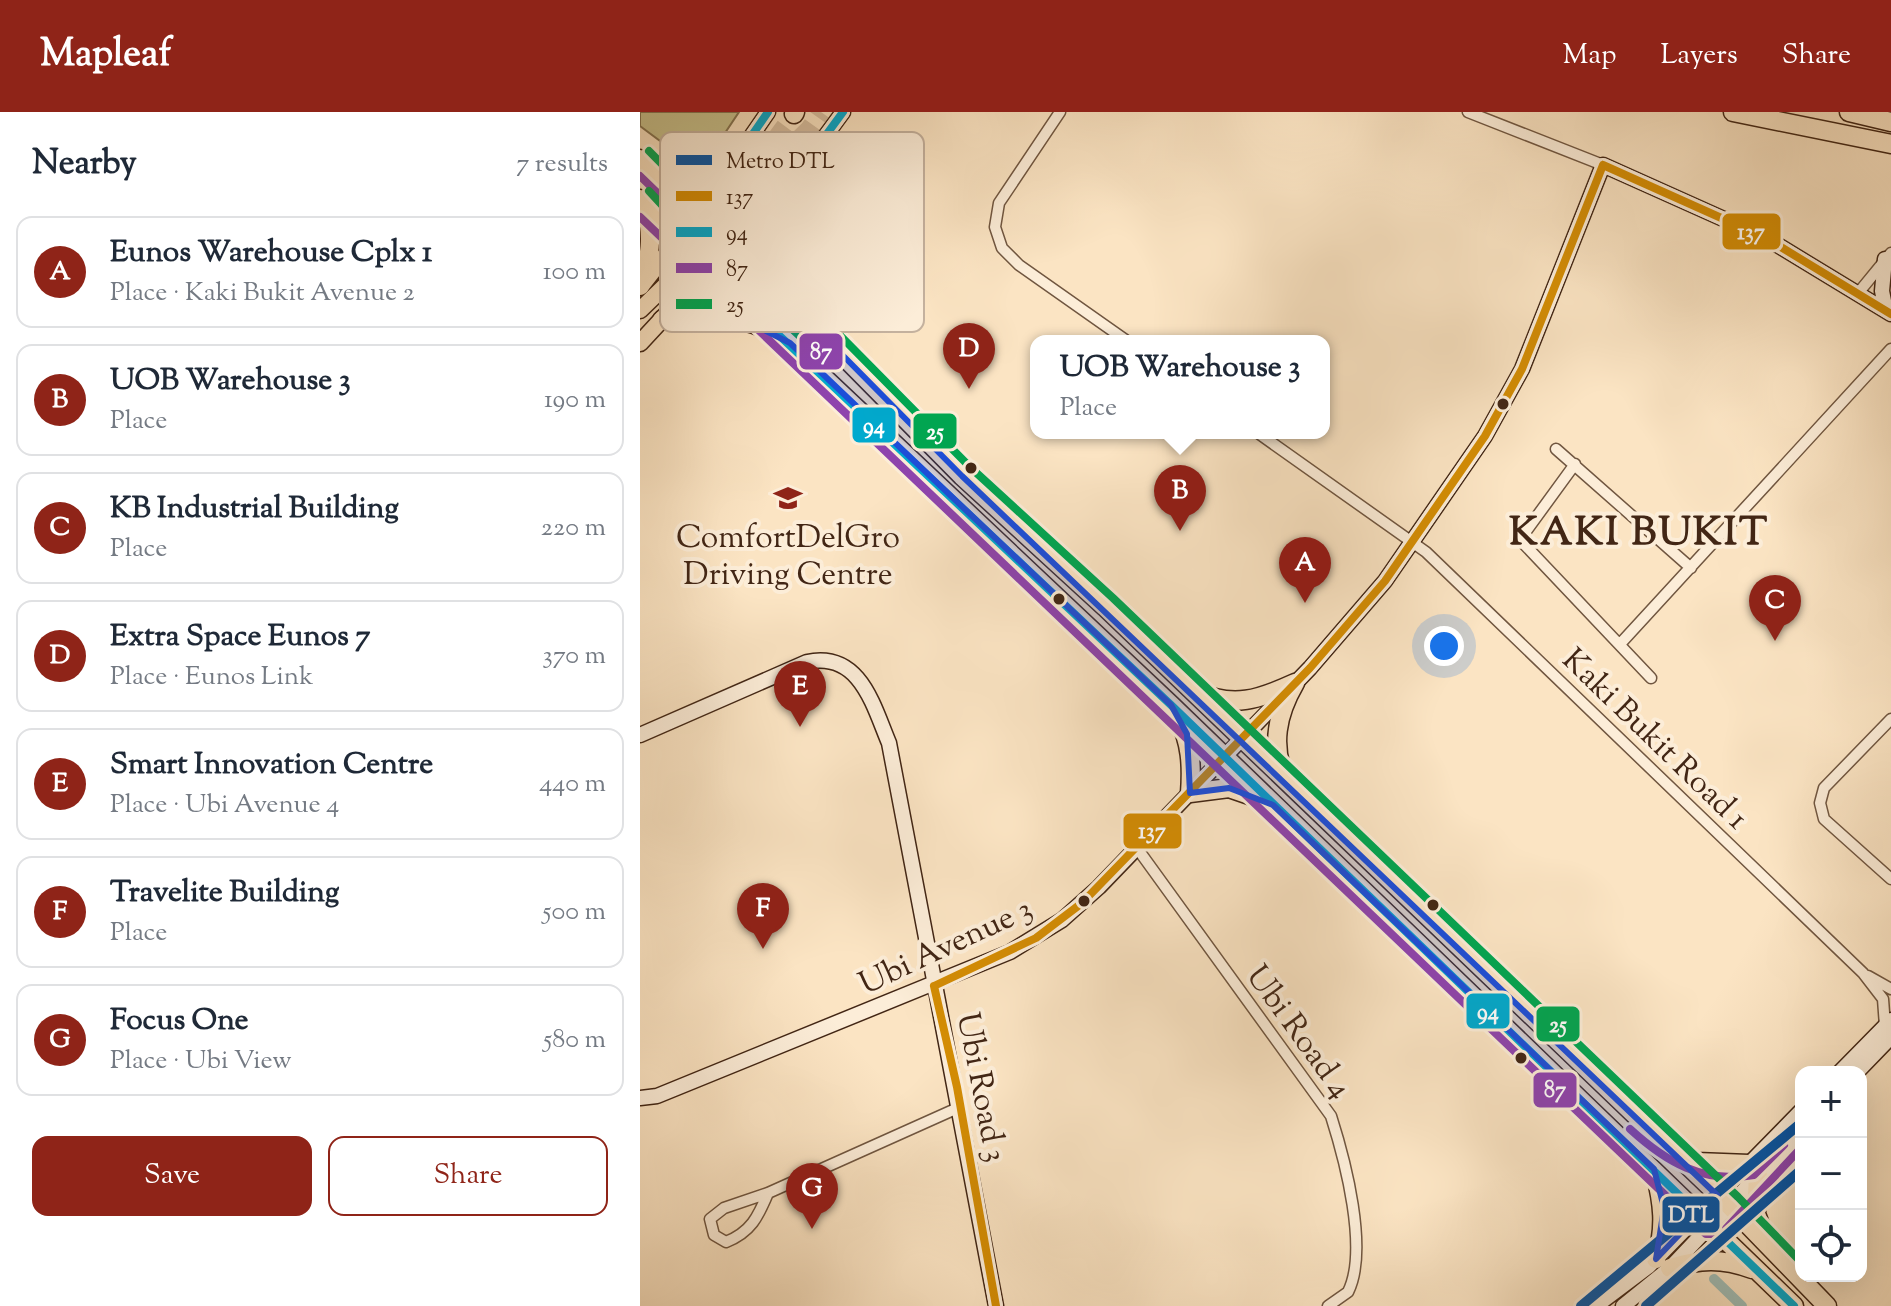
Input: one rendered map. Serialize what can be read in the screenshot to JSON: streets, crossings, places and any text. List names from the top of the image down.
{
  "streets": {
    "street": [
      "Kaki Bukit Road 1",
      "Ubi Avenue 3",
      "Ubi Road 4",
      "Ubi Road 3"
    ]
  },
  "crossings": [
    ["Kaki Bukit Road 1", "Ubi Avenue 3"],
    ["Ubi Avenue 3", "Ubi Road 4"],
    ["Ubi Avenue 3", "Ubi Road 3"]
  ],
  "districts": ["KAKI BUKIT"],
  "places": {
    "school or university": ["ComfortDelGro Driving Centre"]
  },
  "lines": [
    "transit line 94",
    "transit line 25",
    "transit line 137",
    "transit line 87",
    "metro line DTL"
  ],
  "legend": [
    "Metro DTL",
    "137",
    "94",
    "87",
    "25"
  ],
  "page": {
    "header": "Mapleaf",
    "nav": ["Map", "Layers", "Share"],
    "heading": ["Nearby", "7 results"],
    "list": [
      {
        "mark": "A",
        "name": "Eunos Warehouse Cplx 1",
        "note": "Place · Kaki Bukit Avenue 2",
        "value": "100 m"
      },
      {
        "mark": "B",
        "name": "UOB Warehouse 3",
        "note": "Place",
        "value": "190 m"
      },
      {
        "mark": "C",
        "name": "KB Industrial Building",
        "note": "Place",
        "value": "220 m"
      },
      {
        "mark": "D",
        "name": "Extra Space Eunos 7",
        "note": "Place · Eunos Link",
        "value": "370 m"
      },
      {
        "mark": "E",
        "name": "Smart Innovation Centre",
        "note": "Place · Ubi Avenue 4",
        "value": "440 m"
      },
      {
        "mark": "F",
        "name": "Travelite Building",
        "note": "Place",
        "value": "500 m"
      },
      {
        "mark": "G",
        "name": "Focus One",
        "note": "Place · Ubi View",
        "value": "580 m"
      }
    ],
    "pins": [
      "D",
      "B",
      "A",
      "C",
      "E",
      "F",
      "G"
    ],
    "popup": ["UOB Warehouse 3", "Place"],
    "map_buttons": ["+", "−"],
    "buttons": ["Save", "Share"]
  }
}
